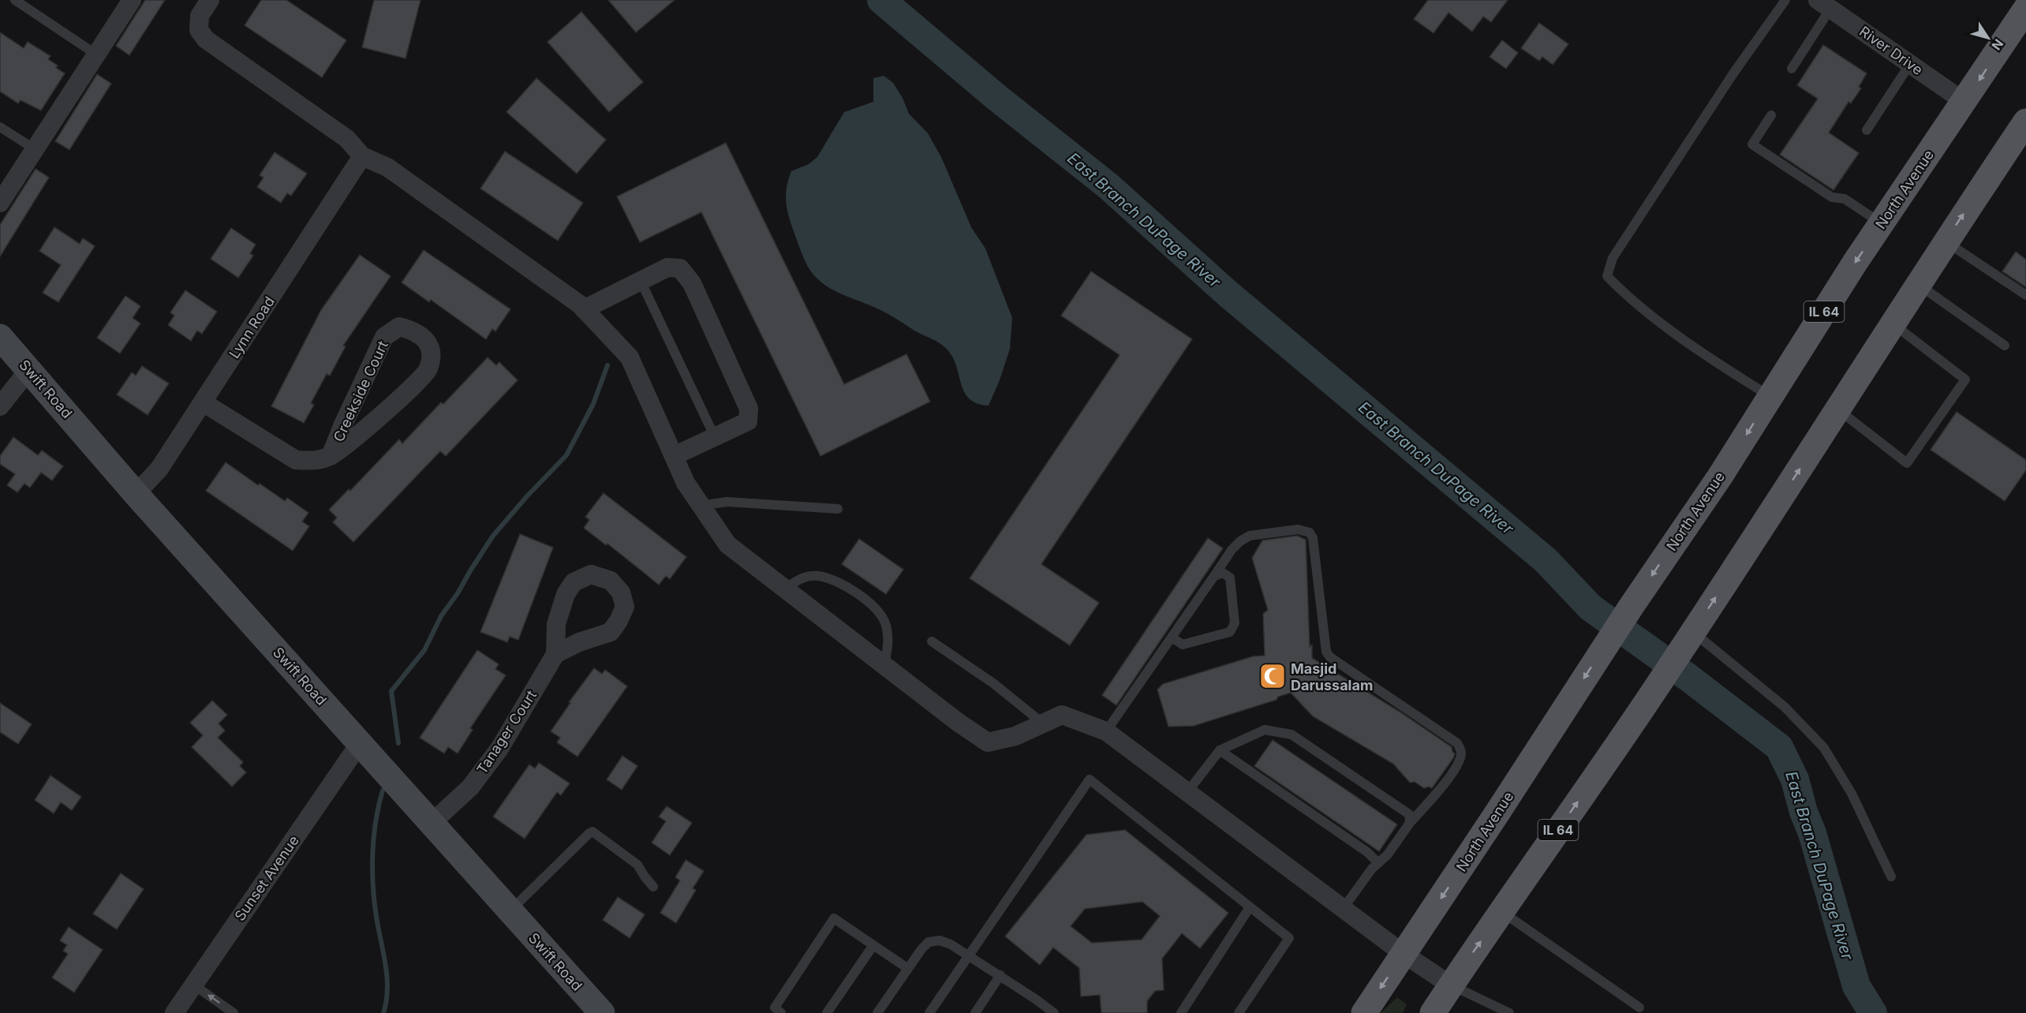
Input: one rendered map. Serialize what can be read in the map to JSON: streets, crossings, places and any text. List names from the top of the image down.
{
  "streets": {
    "main road": ["North Avenue", "IL 64"],
    "street": [
      "River Drive",
      "Lynn Road",
      "Swift Road",
      "Creekside Court",
      "Tanager Court",
      "Sunset Avenue"
    ]
  },
  "crossings": [
    ["River Drive", "North Avenue"],
    ["Lynn Road", "Swift Road"],
    ["Lynn Road", "Creekside Court"],
    ["Swift Road", "Tanager Court"],
    ["Swift Road", "Sunset Avenue"]
  ],
  "water": ["East Branch DuPage River"],
  "places": {
    "mosque": ["Masjid Darussalam"]
  },
  "north": "bottom right"
}
